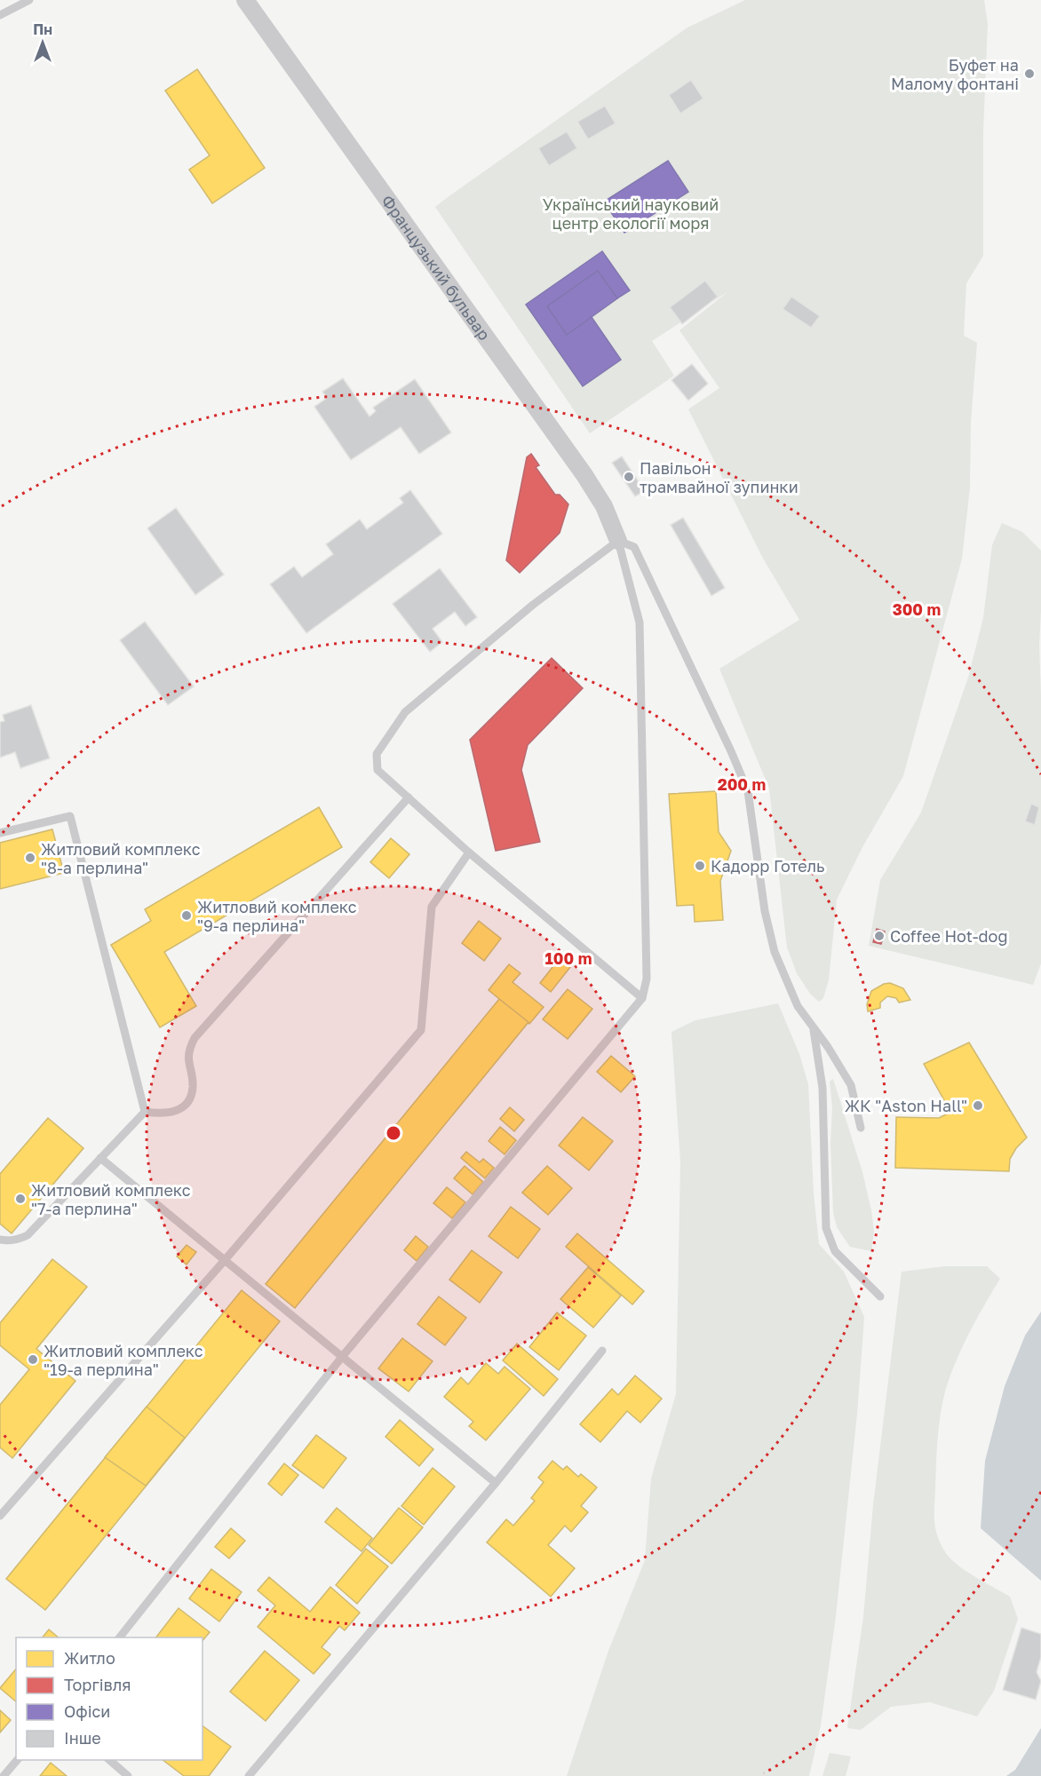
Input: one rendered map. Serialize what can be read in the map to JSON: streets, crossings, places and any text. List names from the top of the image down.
{
  "streets": {
    "street": ["Французький бульвар"]
  },
  "parks": ["Український науковий центр екології моря"],
  "places": [
    "Буфет на Малому фонтані",
    "Павільон трамвайної зупинки",
    "Житловий комплекс \"8-а перлина\"",
    "Кадорр Готель",
    "Житловий комплекс \"9-а перлина\"",
    "Coffee Hot-dog",
    "ЖК \"Aston Hall\"",
    "Житловий комплекс \"7-а перлина\"",
    "Житловий комплекс \"19-а перлина\""
  ],
  "legend": [
    "Житло",
    "Торгівля",
    "Офіси",
    "Інше"
  ],
  "north": "top",
  "rings": ["300 m", "200 m", "100 m"]
}
